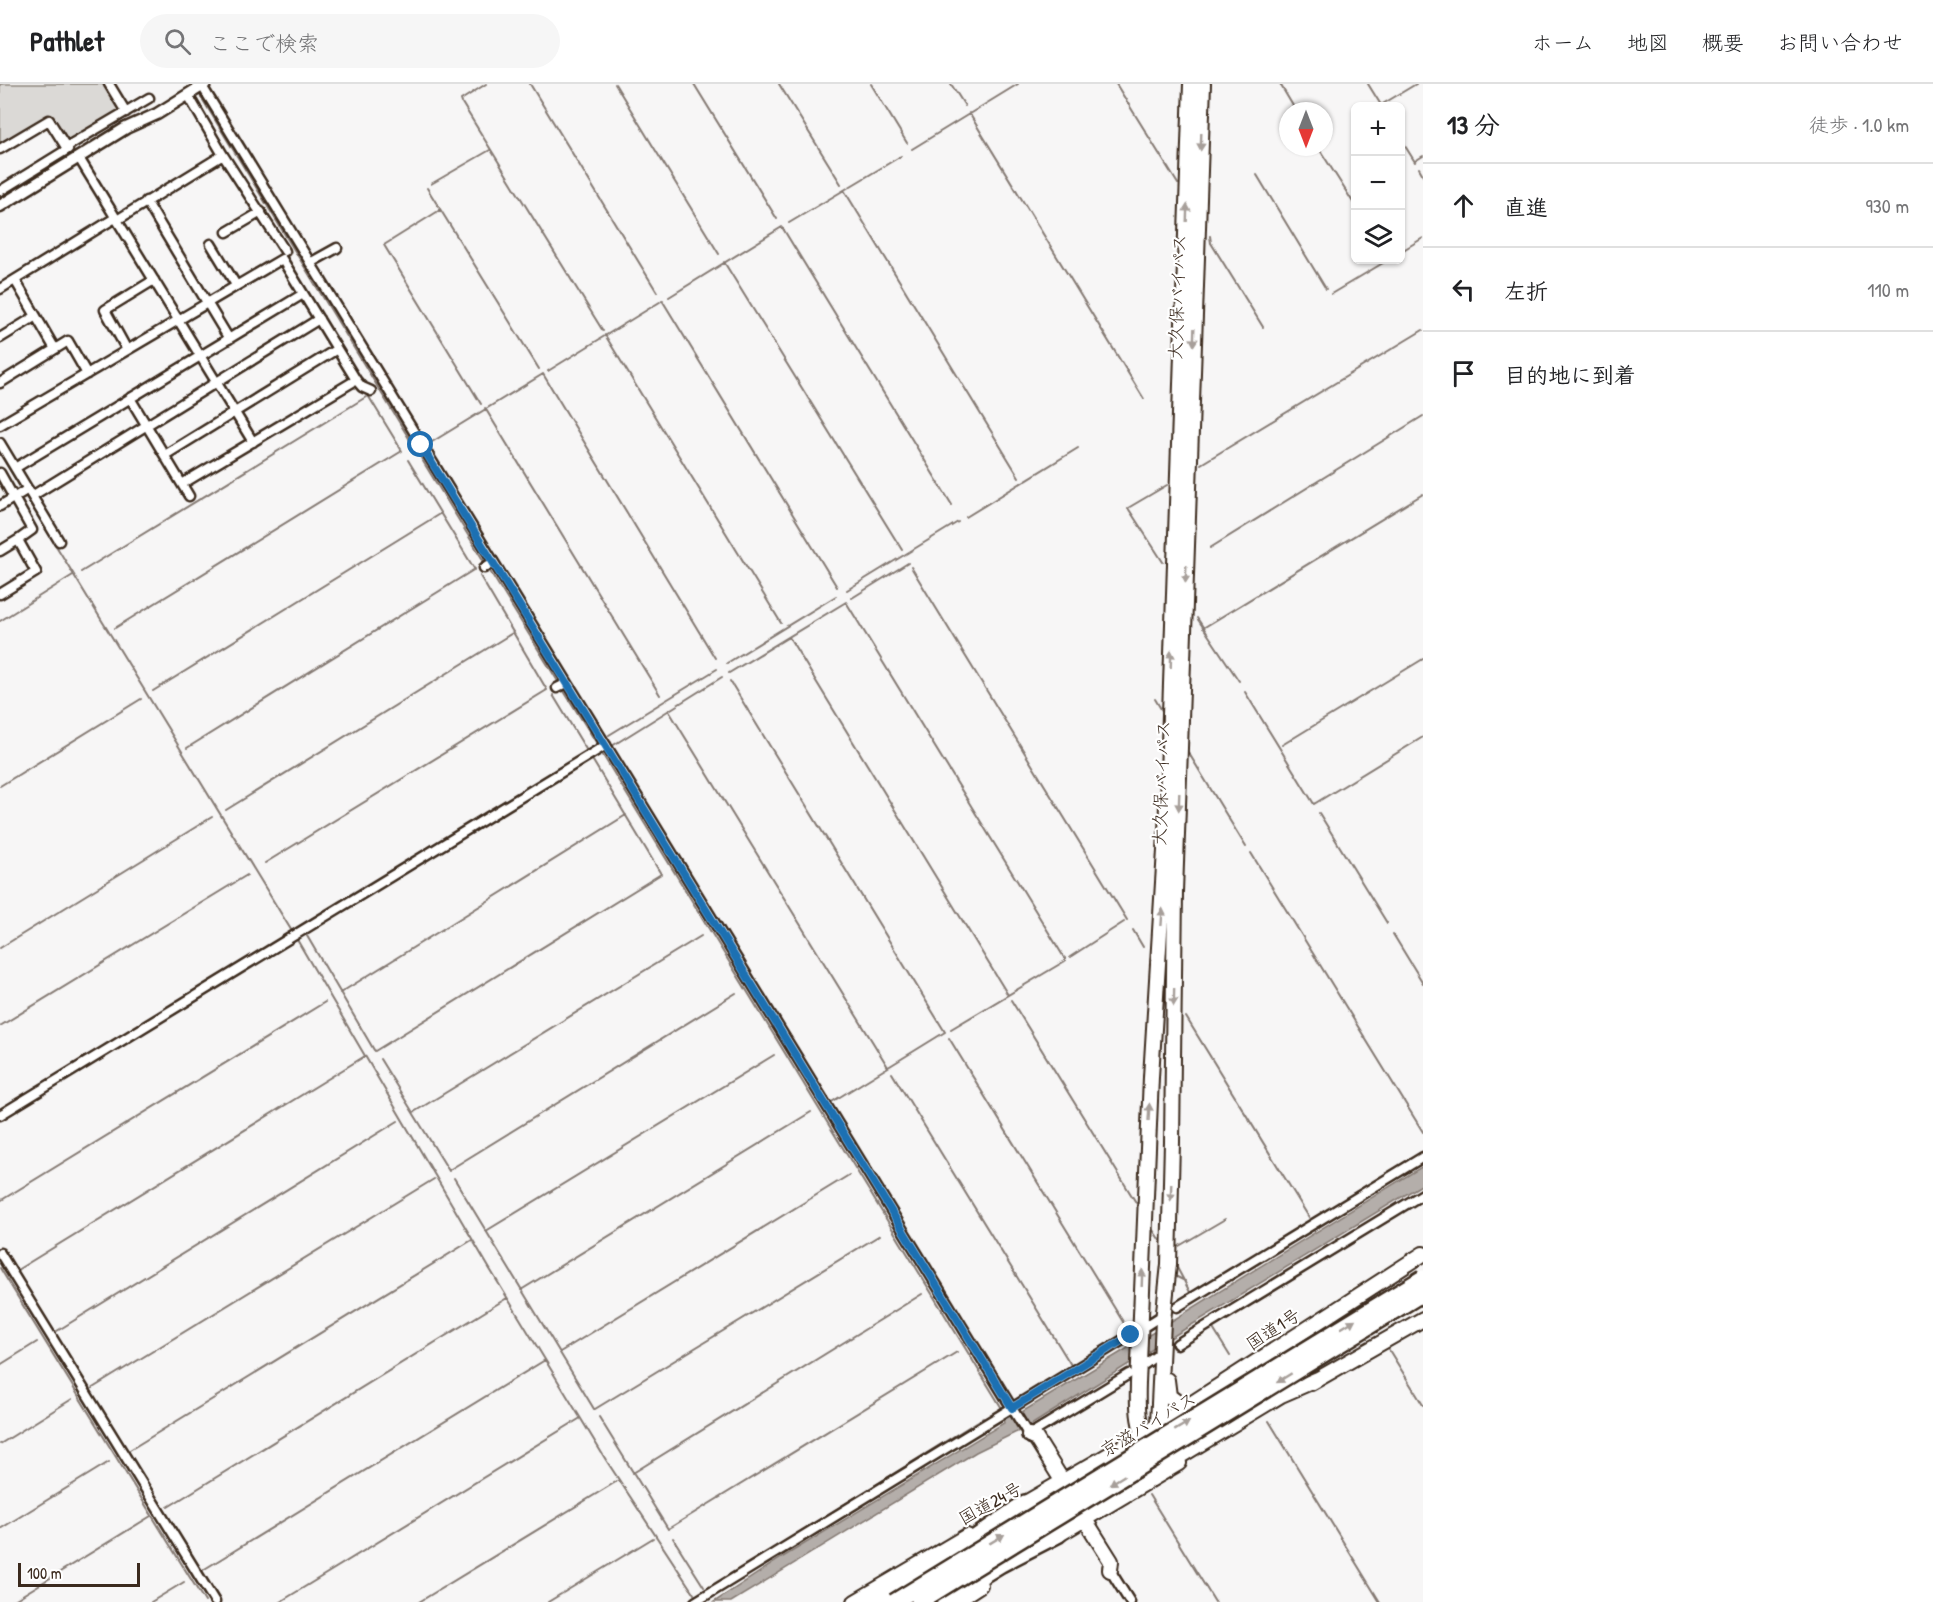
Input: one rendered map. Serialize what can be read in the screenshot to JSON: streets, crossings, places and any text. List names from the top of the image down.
{
  "streets": {
    "highway": [
      "大久保バイパス",
      "国道1号",
      "京滋バイパス",
      "国道24号"
    ]
  },
  "crossings": [
    ["大久保バイパス", "国道1号"],
    ["大久保バイパス", "国道24号"],
    ["国道1号", "国道24号"]
  ],
  "scale_bar": "100 m",
  "north": "bottom",
  "page": {
    "header": "Pathlet",
    "search": "ここで検索",
    "nav": [
      "ホーム",
      "地図",
      "概要",
      "お問い合わせ"
    ],
    "heading": ["13 分", "徒歩 · 1.0 km"],
    "map_buttons": ["+", "−"],
    "list": [
      ["直進", "930 m"],
      ["左折", "110 m"],
      "目的地に到着"
    ],
    "scale": "100 m"
  }
}
